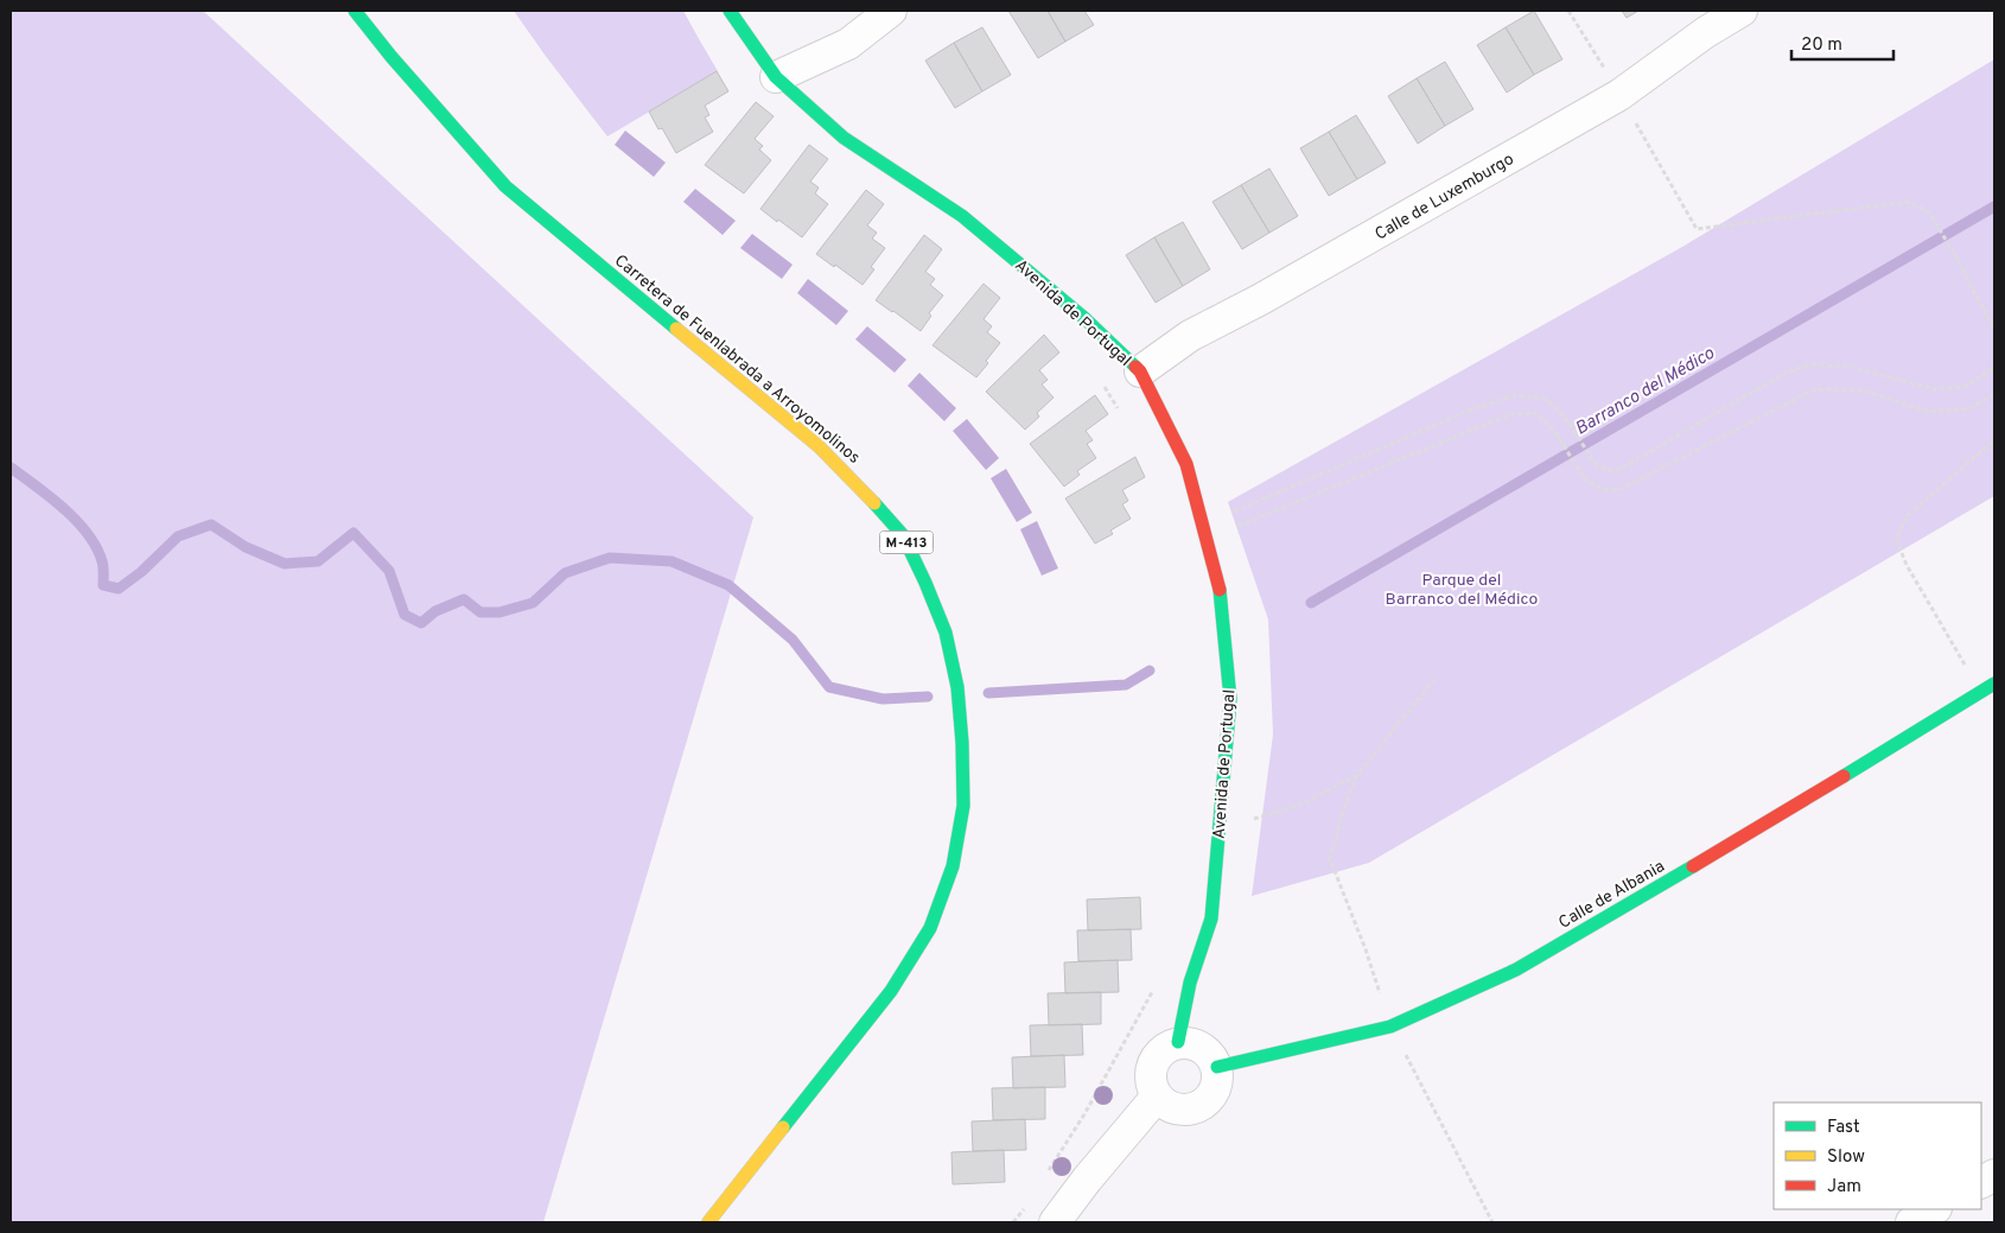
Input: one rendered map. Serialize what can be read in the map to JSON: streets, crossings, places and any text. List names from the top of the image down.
{
  "streets": {
    "street": [
      "Calle de Luxemburgo",
      "Avenida de Portugal",
      "Carretera de Fuenlabrada a Arroyomolinos",
      "M-413",
      "Calle de Albania"
    ]
  },
  "crossings": [
    ["Calle de Luxemburgo", "Avenida de Portugal"],
    ["Avenida de Portugal", "Calle de Albania"]
  ],
  "water": ["Barranco del Médico"],
  "parks": ["Parque del Barranco del Médico"],
  "legend": ["Fast", "Slow", "Jam"],
  "scale_bar": "20 m"
}
